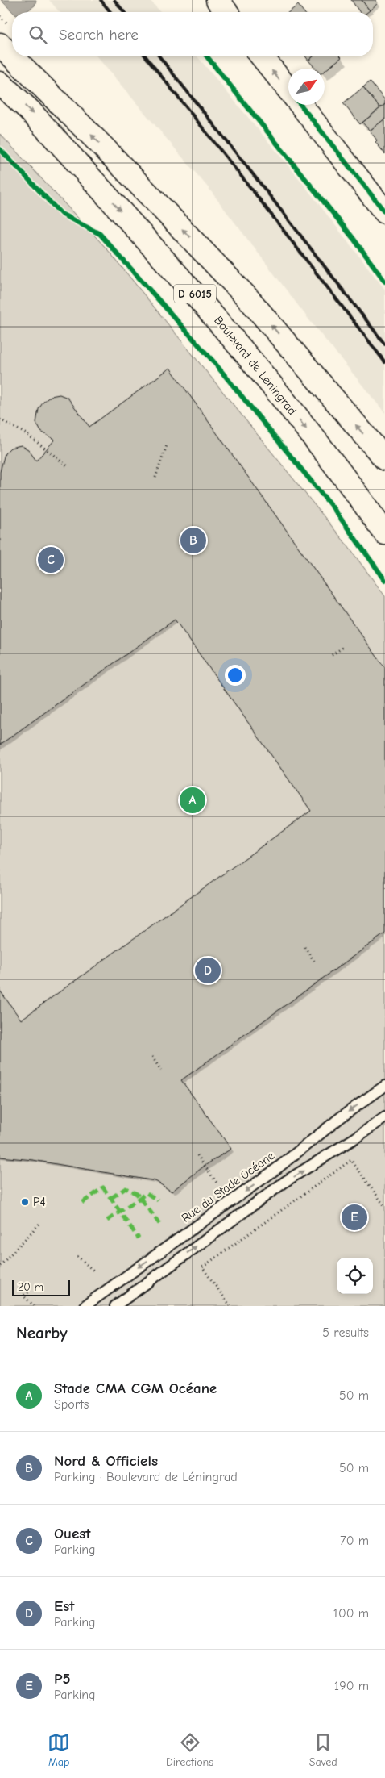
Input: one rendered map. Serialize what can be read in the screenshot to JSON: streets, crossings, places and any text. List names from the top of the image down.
{
  "streets": {
    "main road": ["D 6015", "Boulevard de Léningrad"],
    "lane": ["Rue du Stade Océane"]
  },
  "places": ["P4"],
  "scale_bar": "20 m",
  "north": "top right",
  "page": {
    "search": "Search here",
    "pins": [
      "B",
      "C",
      "A",
      "D",
      "E"
    ],
    "scale": "20 m",
    "heading": ["Nearby", "5 results"],
    "list": [
      {
        "mark": "A",
        "name": "Stade CMA CGM Océane",
        "note": "Sports",
        "value": "50 m"
      },
      {
        "mark": "B",
        "name": "Nord & Officiels",
        "note": "Parking · Boulevard de Léningrad",
        "value": "50 m"
      },
      {
        "mark": "C",
        "name": "Ouest",
        "note": "Parking",
        "value": "70 m"
      },
      {
        "mark": "D",
        "name": "Est",
        "note": "Parking",
        "value": "100 m"
      },
      {
        "mark": "E",
        "name": "P5",
        "note": "Parking",
        "value": "190 m"
      }
    ],
    "nav": ["Map", "Directions", "Saved"]
  }
}
